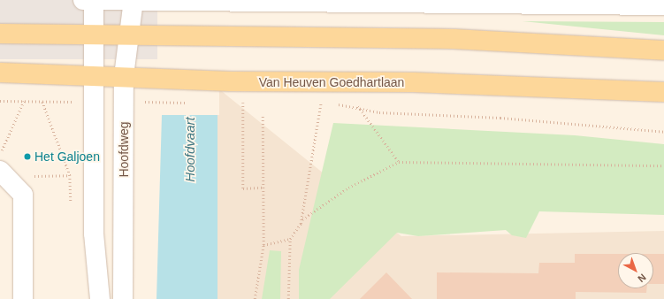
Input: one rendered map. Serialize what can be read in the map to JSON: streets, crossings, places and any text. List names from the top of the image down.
{
  "streets": {
    "main road": ["Van Heuven Goedhartlaan"],
    "street": ["Hoofdweg"]
  },
  "crossings": [
    ["Van Heuven Goedhartlaan", "Hoofdweg"]
  ],
  "water": ["Hoofdvaart"],
  "places": ["Het Galjoen"],
  "north": "bottom right"
}
